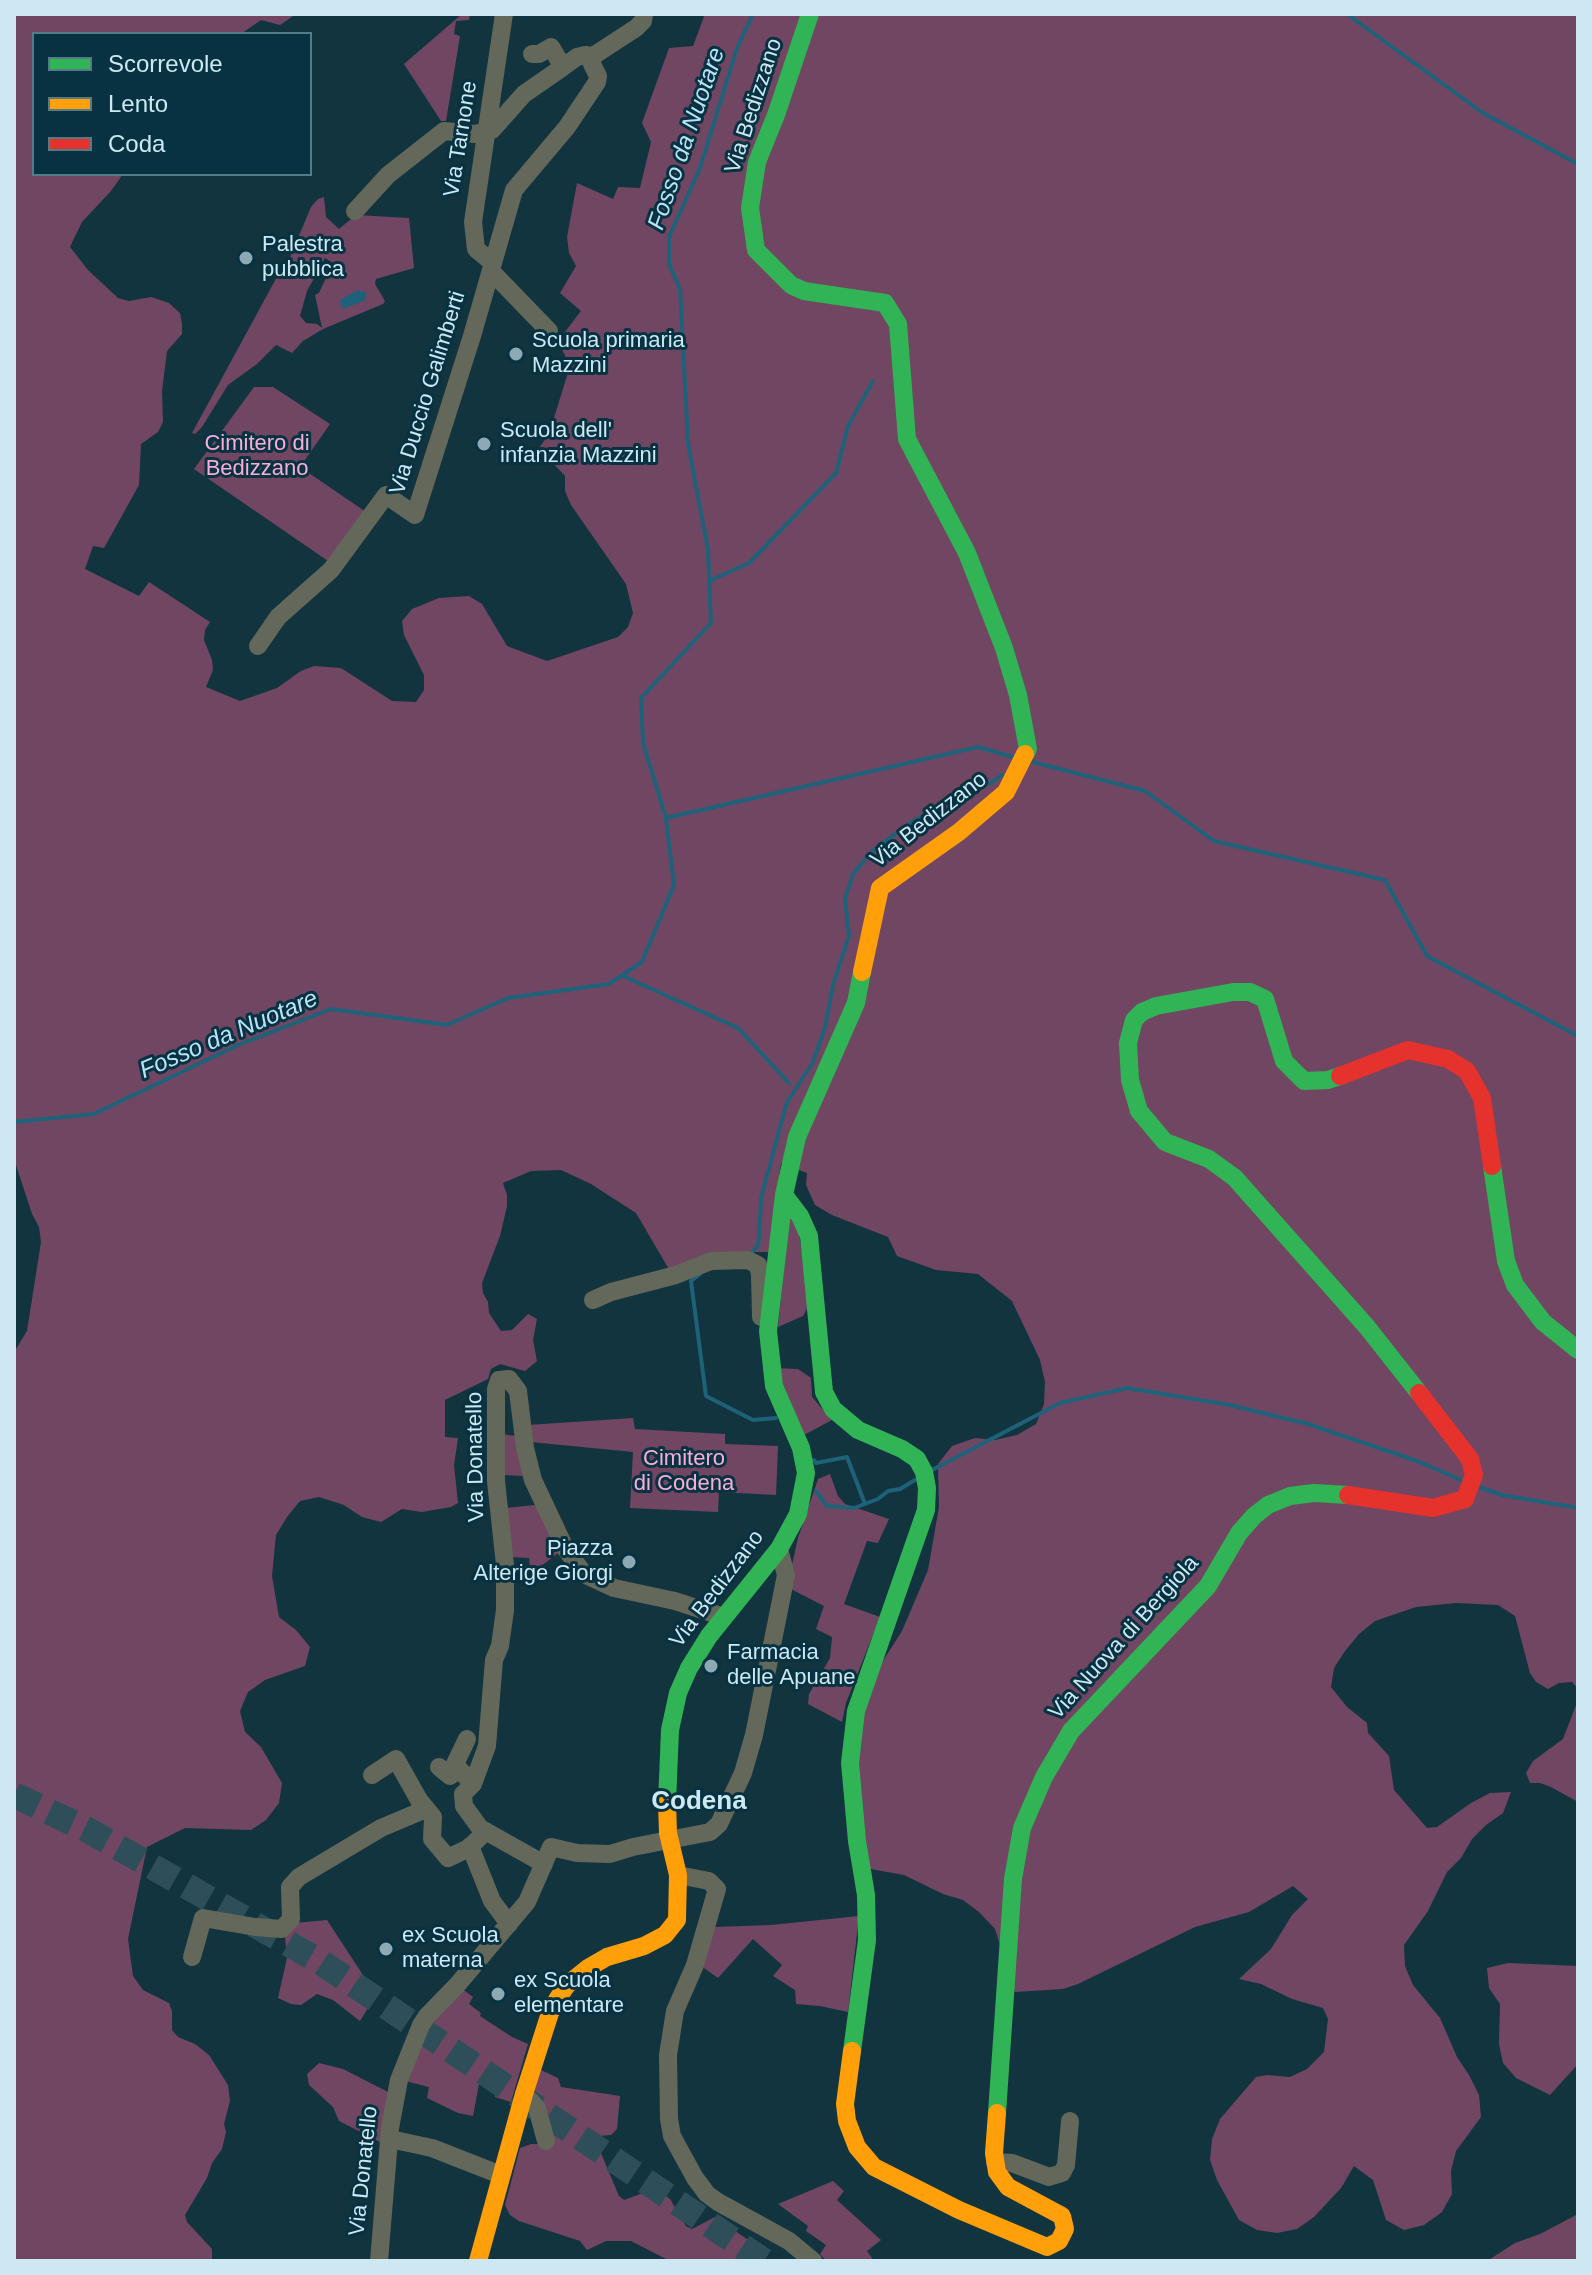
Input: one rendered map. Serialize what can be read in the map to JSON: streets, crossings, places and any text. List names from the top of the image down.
{
  "streets": {
    "street": [
      "Via Bedizzano",
      "Via Tarnone",
      "Via Duccio Galimberti",
      "Via Donatello",
      "Via Nuova di Bergiola"
    ]
  },
  "crossings": [
    ["Via Bedizzano", "Via Donatello"],
    ["Via Tarnone", "Via Duccio Galimberti"]
  ],
  "districts": ["Codena"],
  "water": ["Fosso da Nuotare"],
  "parks": ["Cimitero di Bedizzano", "Cimitero di Codena"],
  "places": [
    "Palestra pubblica",
    "Scuola primaria Mazzini",
    "Scuola dell' infanzia Mazzini",
    "Piazza Alterige Giorgi",
    "Farmacia delle Apuane",
    "ex Scuola materna",
    "ex Scuola elementare"
  ],
  "legend": ["Scorrevole", "Lento", "Coda"]
}
